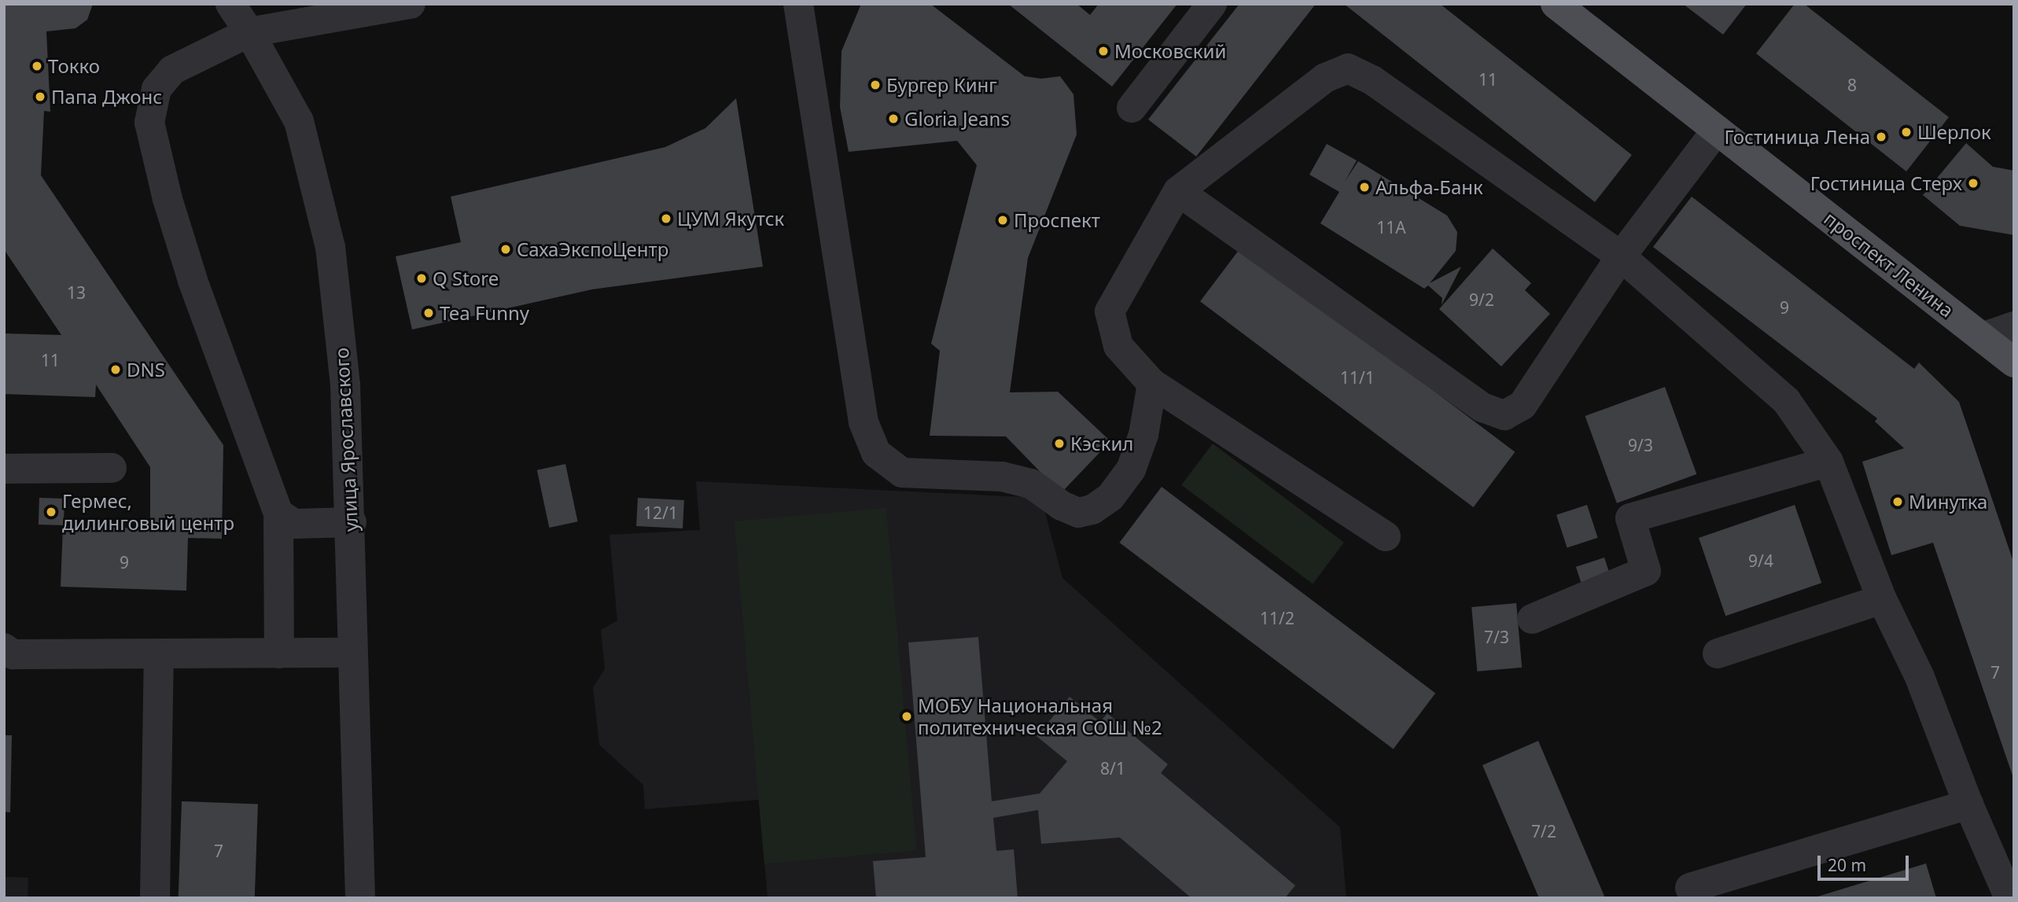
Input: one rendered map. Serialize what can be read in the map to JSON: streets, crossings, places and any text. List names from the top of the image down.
{
  "streets": {
    "main road": ["проспект Ленина"],
    "street": ["улица Ярославского"]
  },
  "places": [
    "Московский",
    "Токко",
    "Бургер Кинг",
    "Папа Джонс",
    "Gloria Jeans",
    "Шерлок",
    "Гостиница Лена",
    "Гостиница Стерх",
    "Альфа-Банк",
    "ЦУМ Якутск",
    "Проспект",
    "СахаЭкспоЦентр",
    "Q Store",
    "Tea Funny",
    "DNS",
    "Кэскил",
    "Минутка",
    "Гермес, дилинговый центр",
    "МОБУ Национальная политехническая СОШ №2"
  ],
  "house_numbers": [
    "11",
    "8",
    "11А",
    "13",
    "9/2",
    "9",
    "11",
    "11/1",
    "9/3",
    "12/1",
    "9/4",
    "9",
    "11/2",
    "7/3",
    "7",
    "8/1",
    "7/2",
    "7"
  ],
  "scale_bar": "20 m"
}
